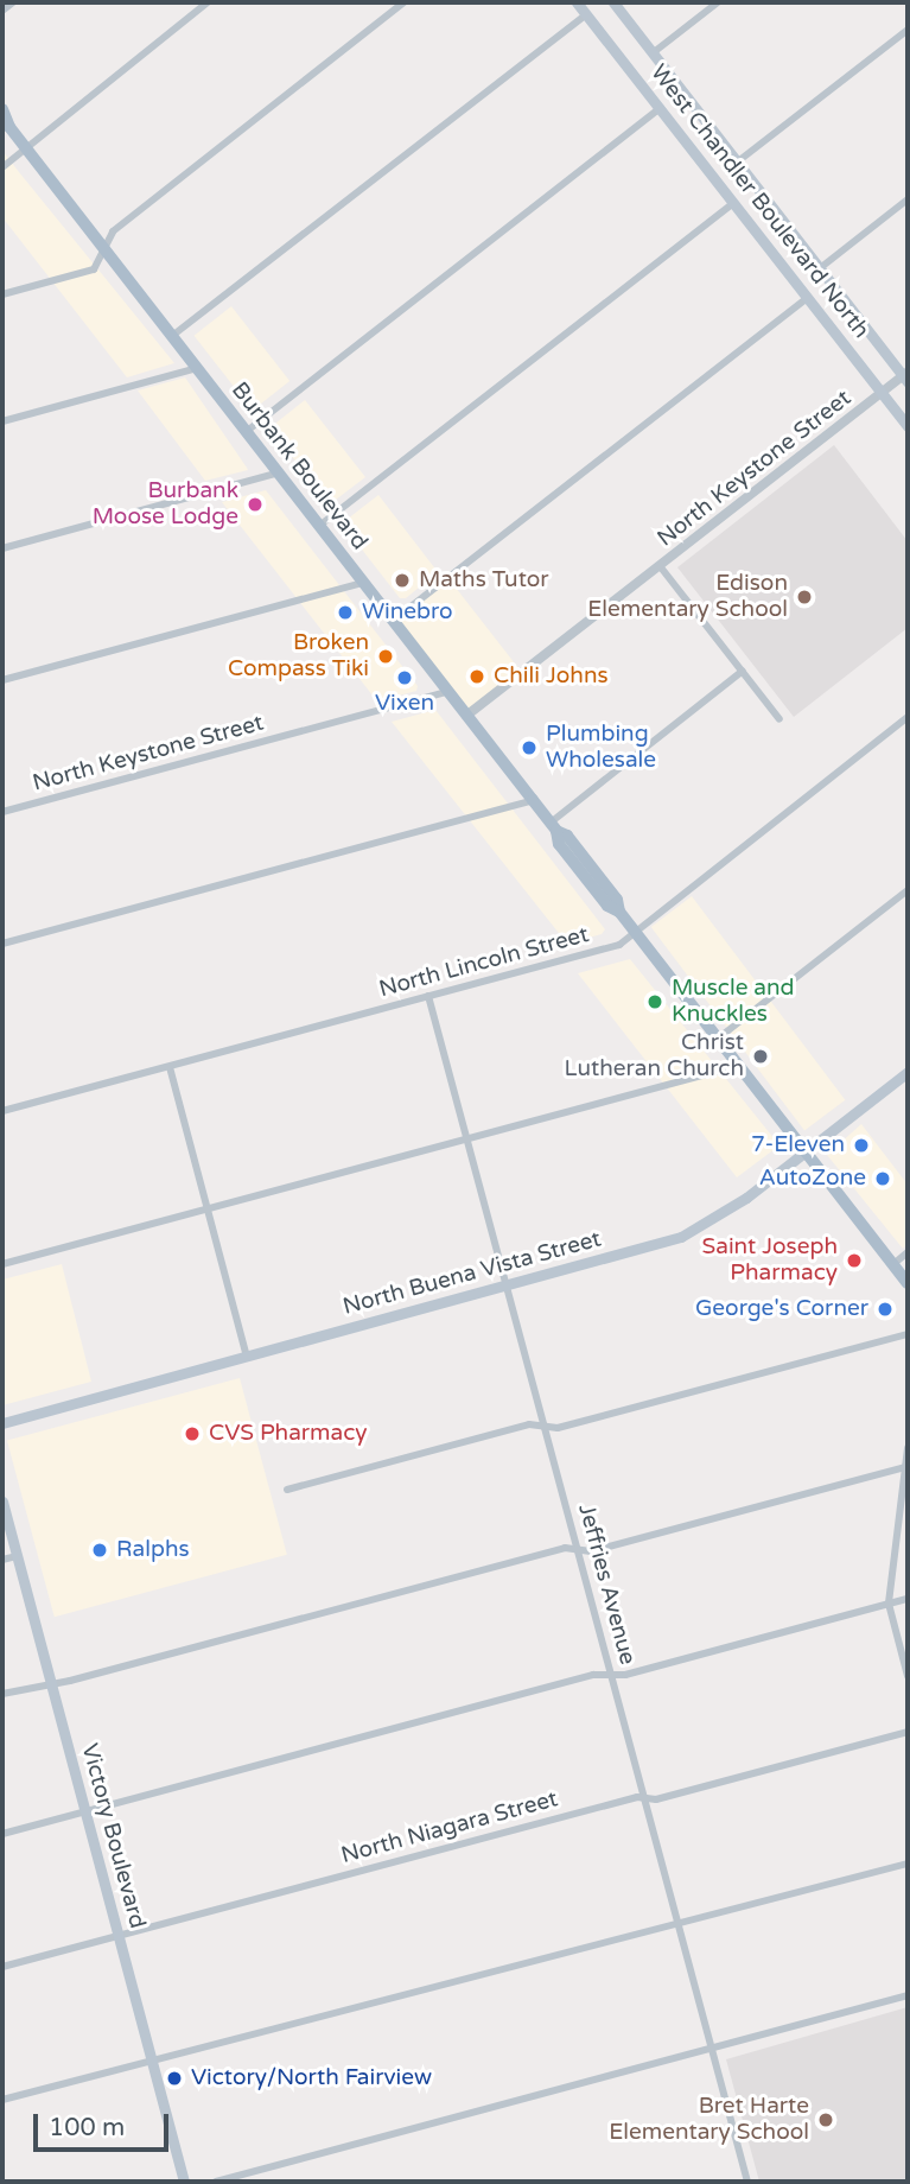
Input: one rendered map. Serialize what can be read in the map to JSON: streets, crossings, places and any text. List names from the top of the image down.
{
  "streets": {
    "main road": [
      "West Chandler Boulevard North",
      "Burbank Boulevard",
      "North Buena Vista Street",
      "Victory Boulevard"
    ],
    "street": [
      "North Keystone Street",
      "North Lincoln Street",
      "Jeffries Avenue",
      "North Niagara Street"
    ]
  },
  "crossings": [
    ["West Chandler Boulevard North", "North Keystone Street"],
    ["Burbank Boulevard", "North Keystone Street"],
    ["Burbank Boulevard", "North Lincoln Street"],
    ["Burbank Boulevard", "North Buena Vista Street"],
    ["North Lincoln Street", "Jeffries Avenue"],
    ["North Buena Vista Street", "Jeffries Avenue"],
    ["Jeffries Avenue", "North Niagara Street"],
    ["North Niagara Street", "Victory Boulevard"]
  ],
  "places": [
    "Burbank Moose Lodge",
    "Maths Tutor",
    "Edison Elementary School",
    "Winebro",
    "Broken Compass Tiki",
    "Chili Johns",
    "Vixen",
    "Plumbing Wholesale",
    "Muscle and Knuckles",
    "Christ Lutheran Church",
    "7-Eleven",
    "AutoZone",
    "Saint Joseph Pharmacy",
    "George's Corner",
    "CVS Pharmacy",
    "Ralphs",
    "Victory/North Fairview",
    "Bret Harte Elementary School"
  ],
  "scale_bar": "100 m"
}
